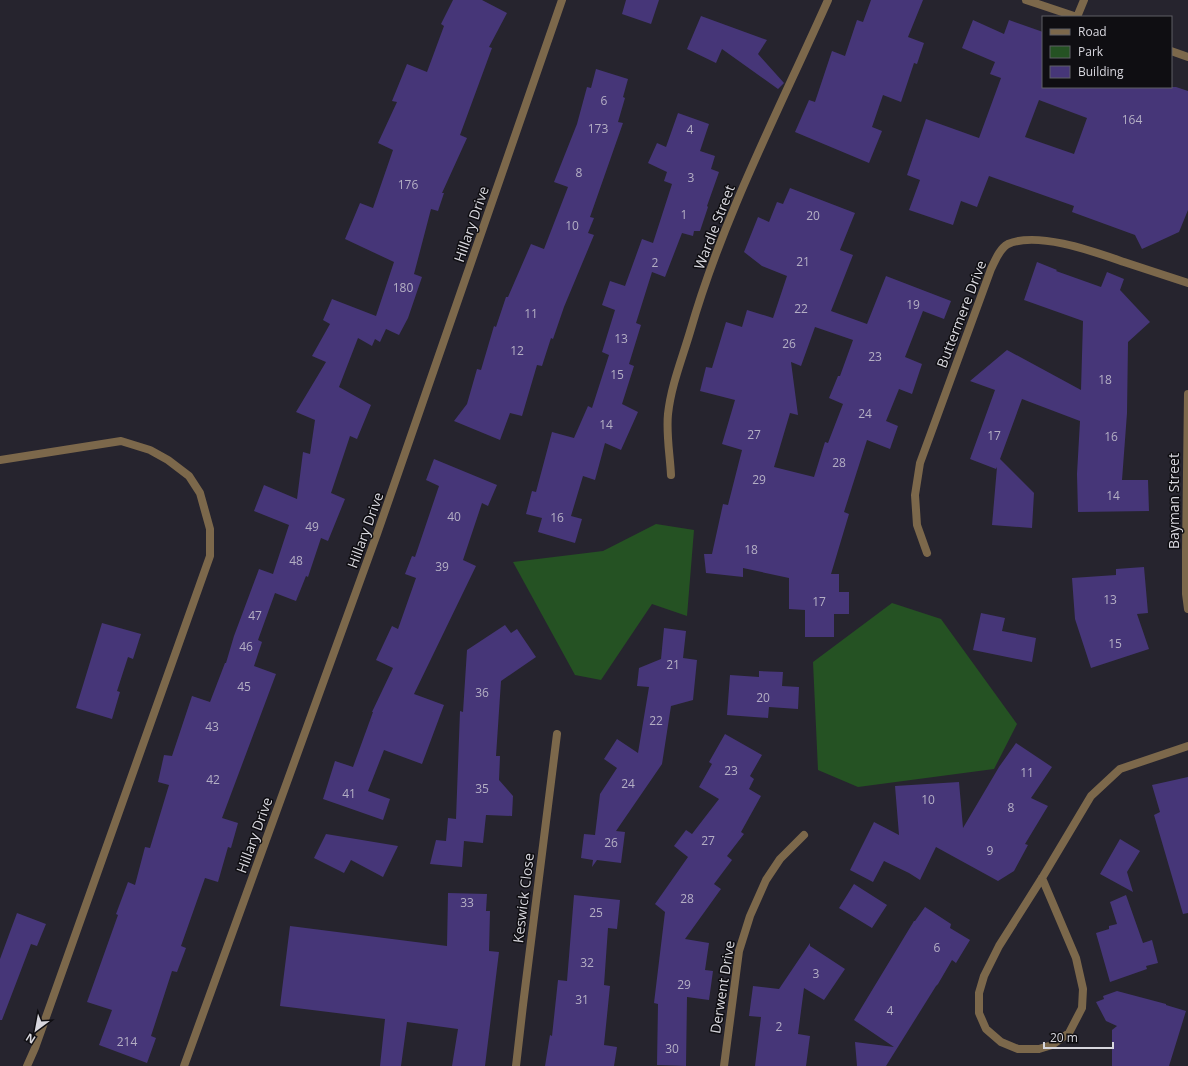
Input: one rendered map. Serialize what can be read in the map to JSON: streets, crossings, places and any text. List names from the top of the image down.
{
  "streets": {
    "street": [
      "Hillary Drive",
      "Wardle Street",
      "Buttermere Drive",
      "Bayman Street",
      "Keswick Close",
      "Derwent Drive"
    ]
  },
  "house_numbers": [
    "6",
    "164",
    "173",
    "4",
    "8",
    "3",
    "176",
    "1",
    "20",
    "10",
    "21",
    "2",
    "180",
    "19",
    "22",
    "11",
    "13",
    "26",
    "12",
    "23",
    "15",
    "18",
    "24",
    "14",
    "27",
    "17",
    "16",
    "28",
    "29",
    "14",
    "40",
    "16",
    "49",
    "18",
    "48",
    "39",
    "13",
    "17",
    "47",
    "15",
    "46",
    "21",
    "45",
    "36",
    "20",
    "22",
    "43",
    "23",
    "11",
    "42",
    "24",
    "35",
    "41",
    "10",
    "8",
    "27",
    "26",
    "9",
    "28",
    "33",
    "25",
    "6",
    "32",
    "3",
    "29",
    "31",
    "4",
    "2",
    "214",
    "30"
  ],
  "legend": ["Road", "Park", "Building"],
  "scale_bar": "20 m",
  "north": "bottom left"
}
